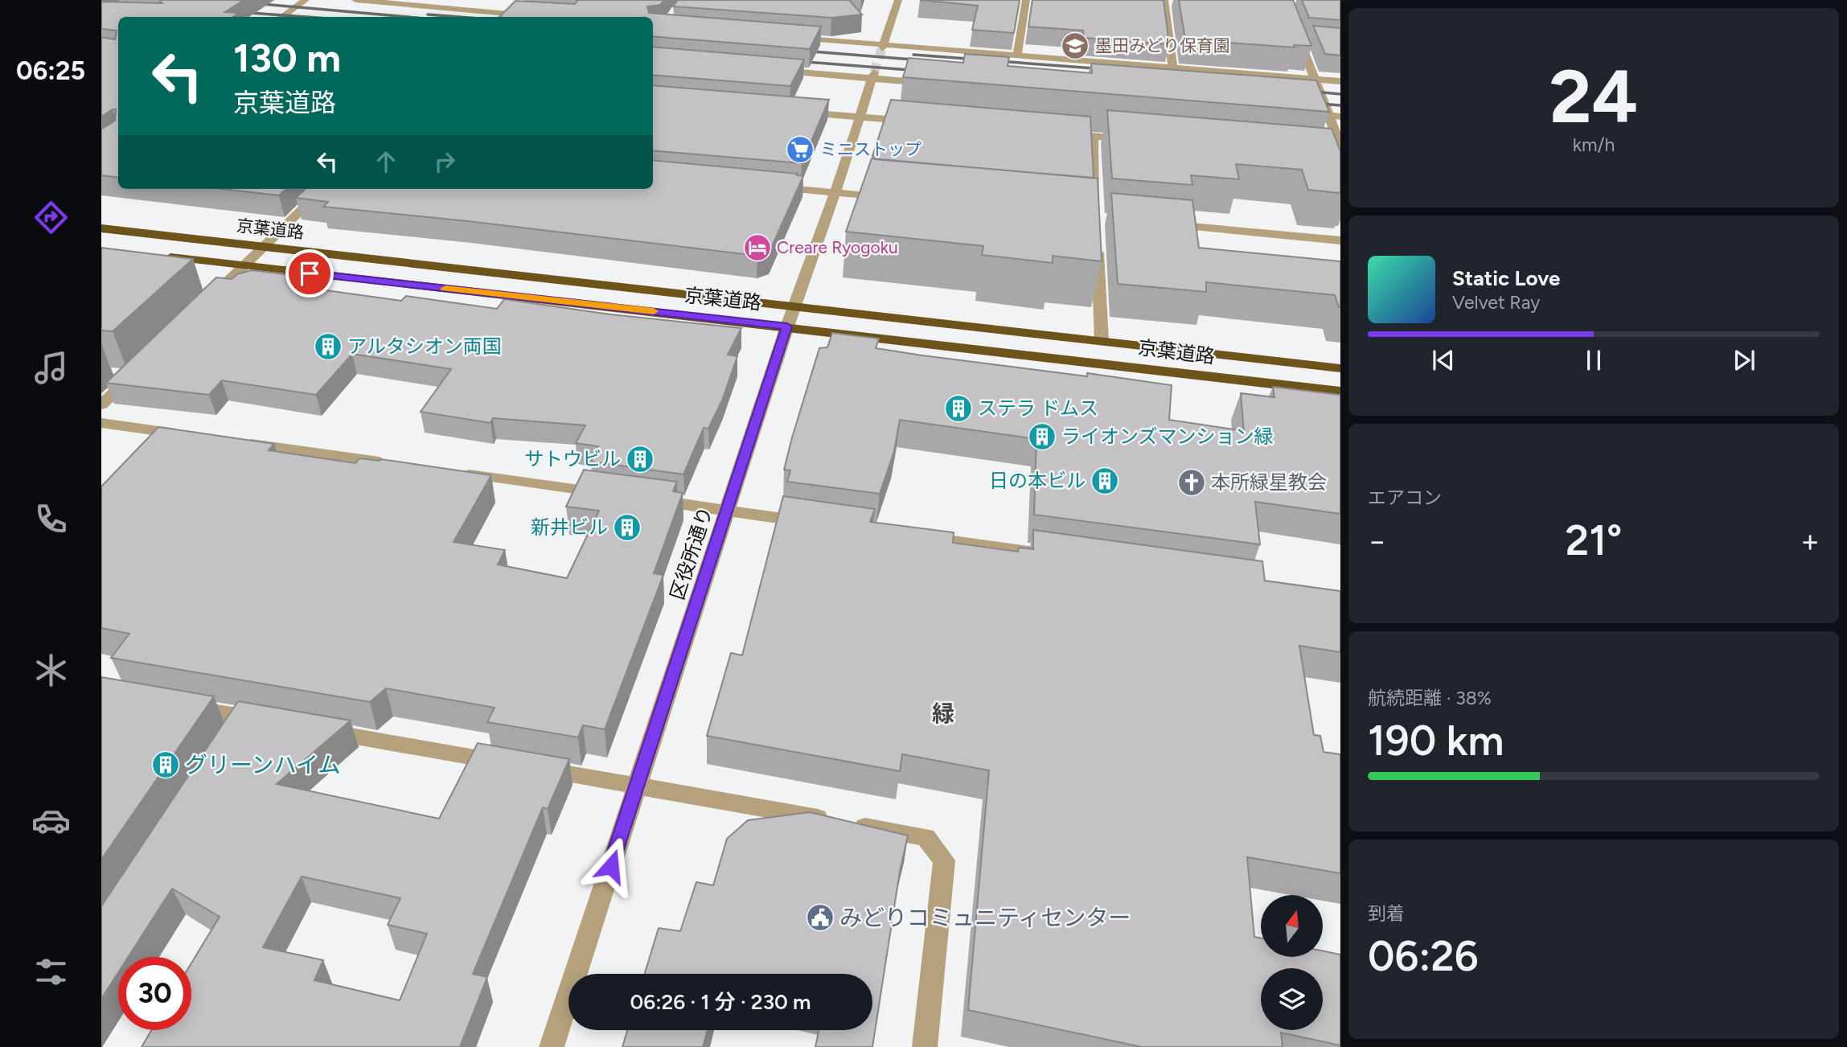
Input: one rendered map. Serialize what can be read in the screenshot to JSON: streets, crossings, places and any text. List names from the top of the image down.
{
  "streets": {
    "highway": ["京葉道路"],
    "street": ["区役所通り"]
  },
  "crossings": [
    ["京葉道路", "区役所通り"]
  ],
  "districts": ["緑"],
  "places": {
    "school or university": ["墨田みどり保育園"],
    "supermarket": ["ミニストップ"],
    "hotel": ["Creare Ryogoku"],
    "building": [
      "アルタシオン両国",
      "ステラ ドムス",
      "ライオンズマンション緑",
      "サトウビル",
      "日の本ビル",
      "新井ビル",
      "グリーンハイム"
    ],
    "church": ["本所緑星教会"],
    "public building": ["みどりコミュニティセンター"]
  },
  "north": "top",
  "page": {
    "tabs": "06:25",
    "tile": [
      ["24", "km/h"],
      "エアコン",
      ["航続距離 · 38%", "190 km"],
      ["到着", "06:26"]
    ],
    "turn": ["130 m", "京葉道路"],
    "song": ["Static Love", "Velvet Ray"],
    "heat": ["−", "21°", "+"],
    "limit": "30",
    "trip": "06:26 · 1 分 · 230 m"
  }
}
